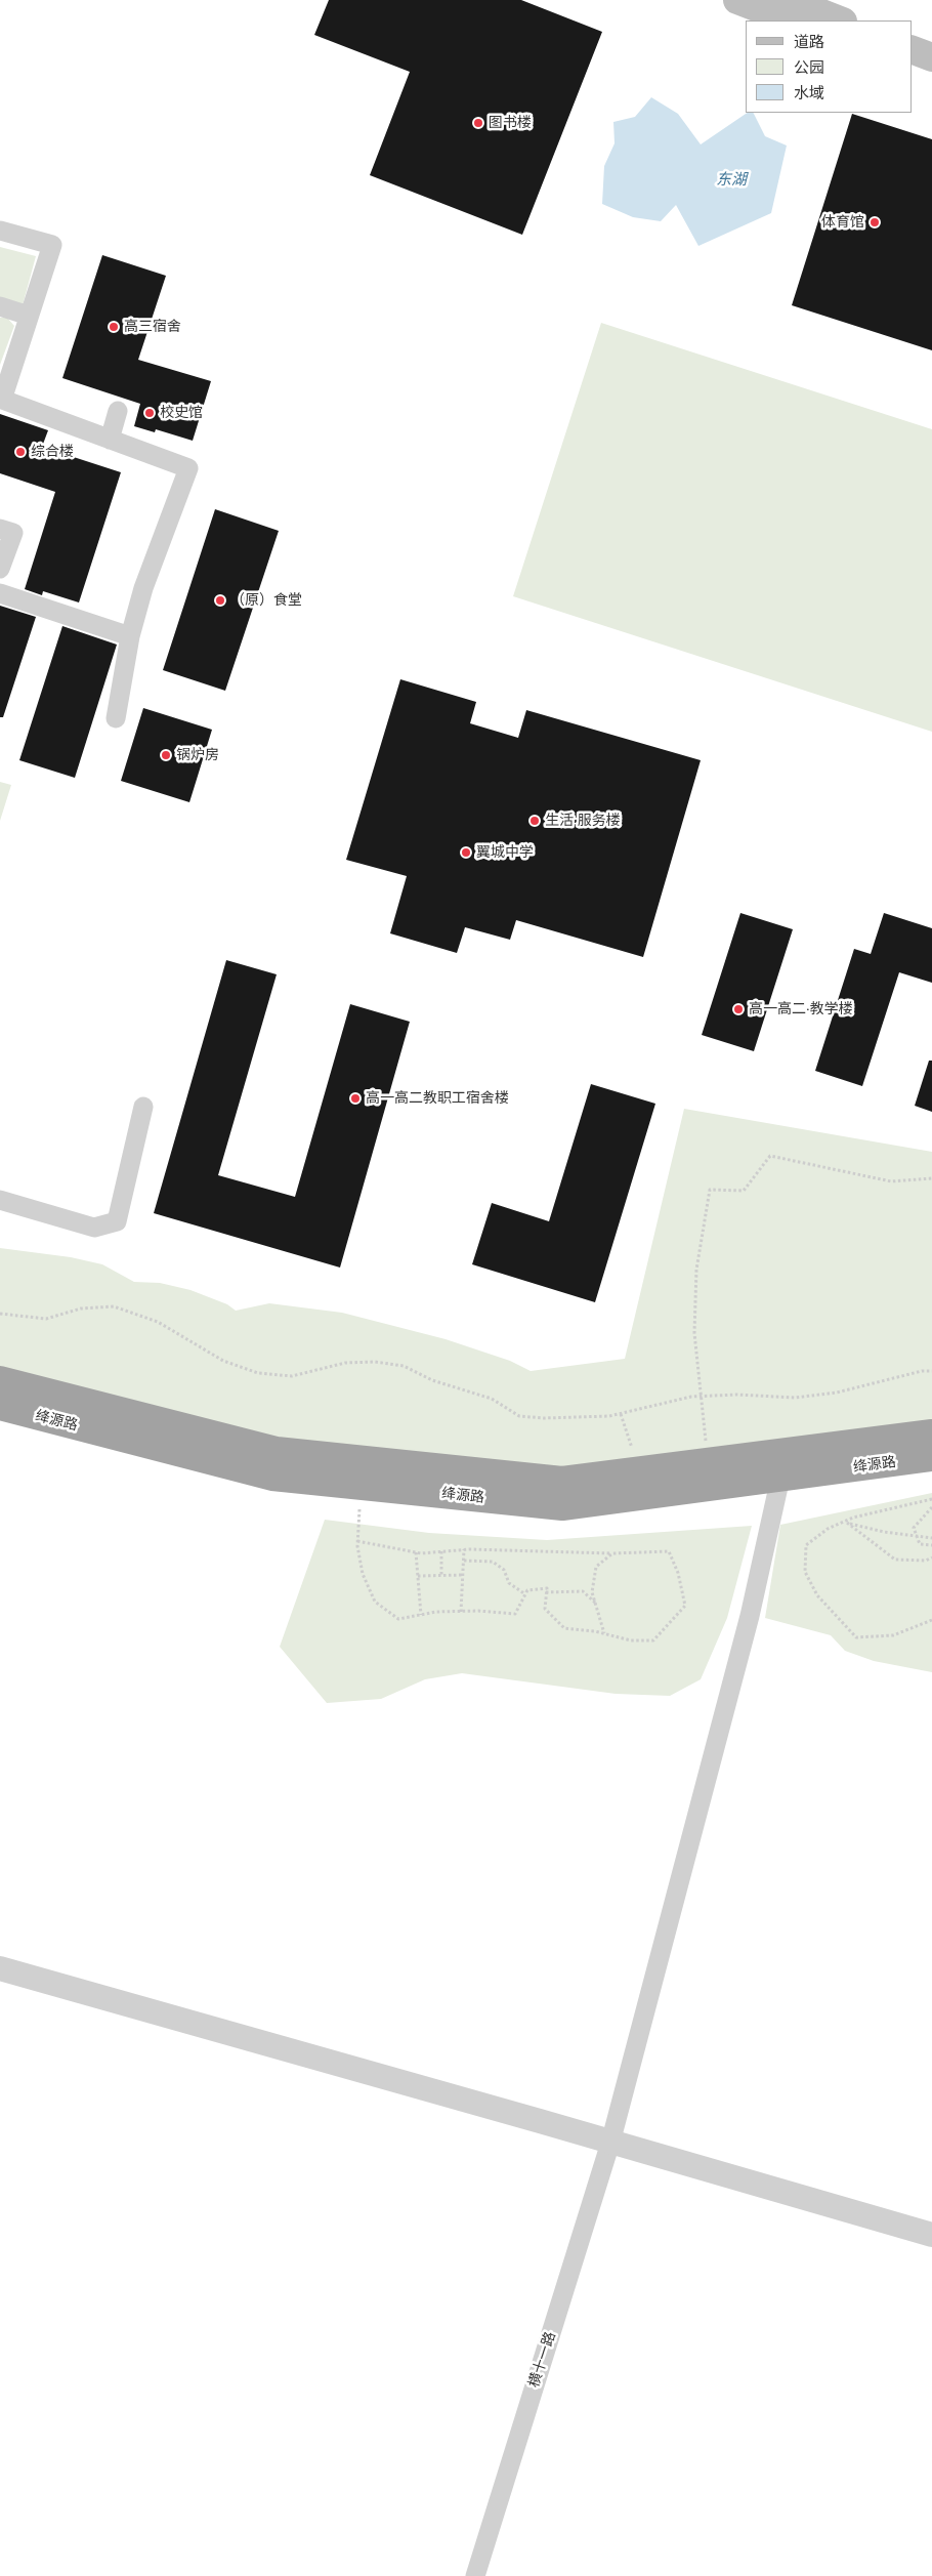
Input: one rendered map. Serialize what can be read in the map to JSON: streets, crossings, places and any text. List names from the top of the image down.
{
  "streets": {
    "highway": ["绛源路"],
    "street": ["横十一路"]
  },
  "crossings": [
    ["绛源路", "横十一路"]
  ],
  "water": ["东湖"],
  "places": [
    "图书楼",
    "体育馆",
    "高三宿舍",
    "校史馆",
    "综合楼",
    "（原）食堂",
    "锅炉房",
    "生活·服务楼",
    "翼城中学",
    "高一高二·教学楼",
    "高一高二教职工宿舍楼"
  ],
  "legend": ["道路", "公园", "水域"]
}
